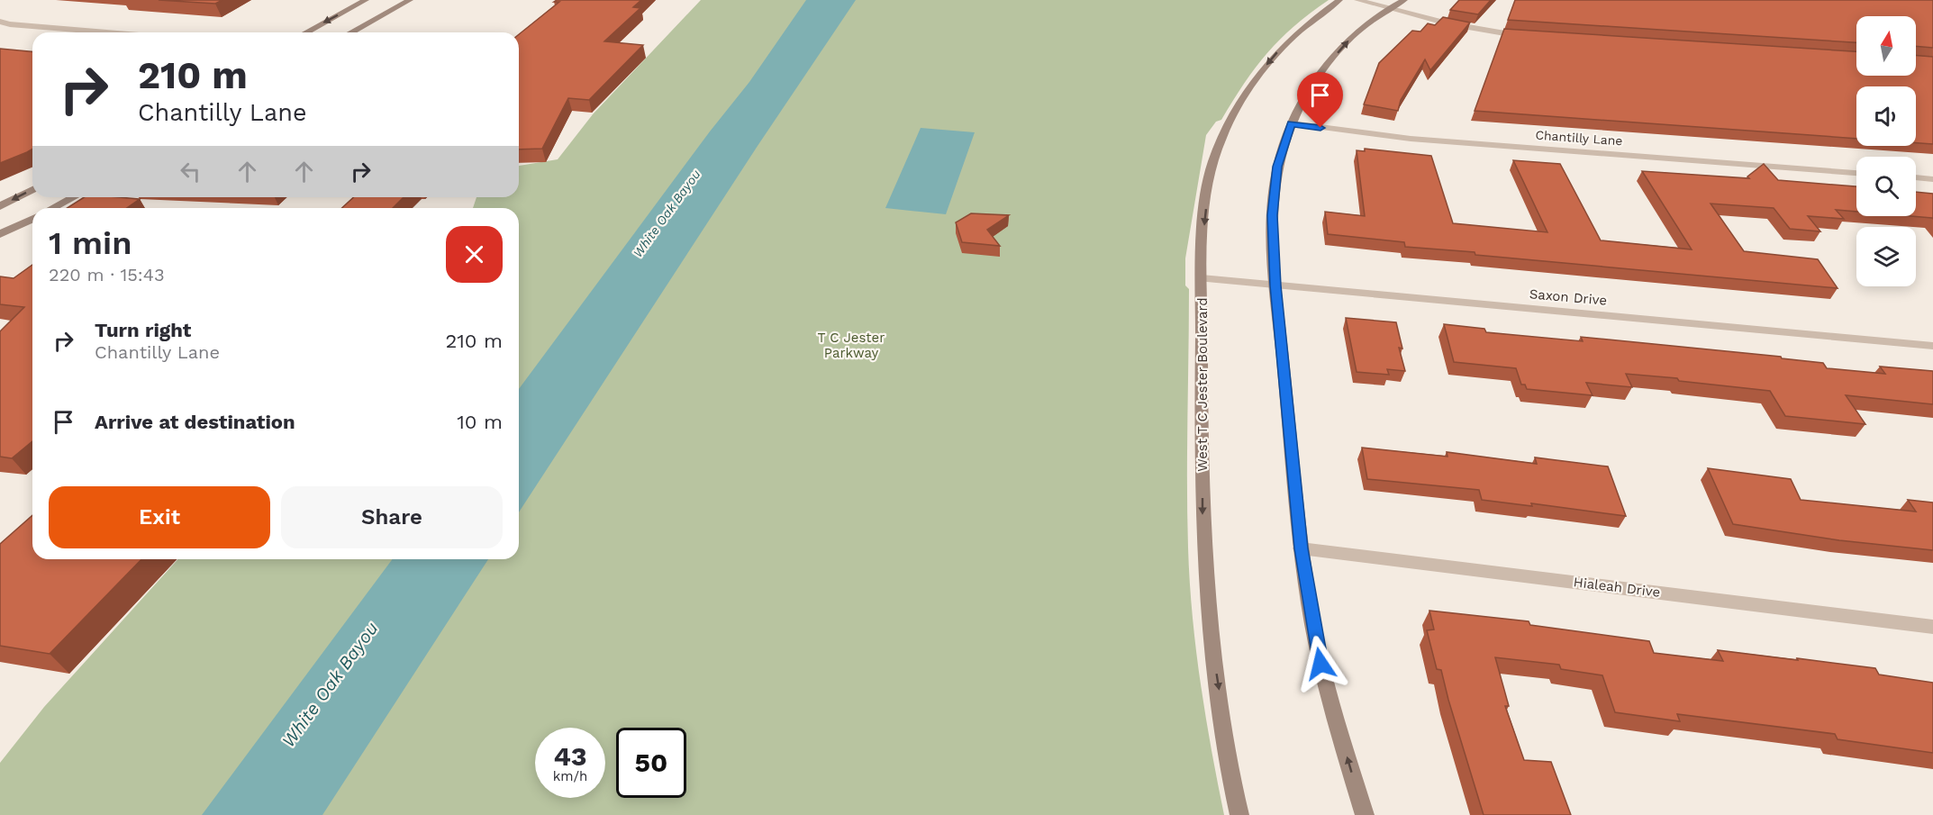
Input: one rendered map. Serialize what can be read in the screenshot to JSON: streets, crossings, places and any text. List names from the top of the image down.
{
  "streets": {
    "main road": ["West T C Jester Boulevard"],
    "street": ["Chantilly Lane", "Saxon Drive", "Hialeah Drive"]
  },
  "crossings": [
    ["Saxon Drive", "West T C Jester Boulevard"]
  ],
  "water": ["White Oak Bayou"],
  "parks": ["T C Jester Parkway"],
  "north": "top",
  "page": {
    "turn": ["210 m", "Chantilly Lane"],
    "heading": ["1 min", "220 m · 15:43"],
    "list": [
      {
        "name": "Turn right",
        "note": "Chantilly Lane",
        "value": "210 m"
      },
      {
        "name": "Arrive at destination",
        "value": "10 m"
      }
    ],
    "buttons": ["Exit", "Share"],
    "speed": "43 km/h",
    "limit": "50"
  }
}
